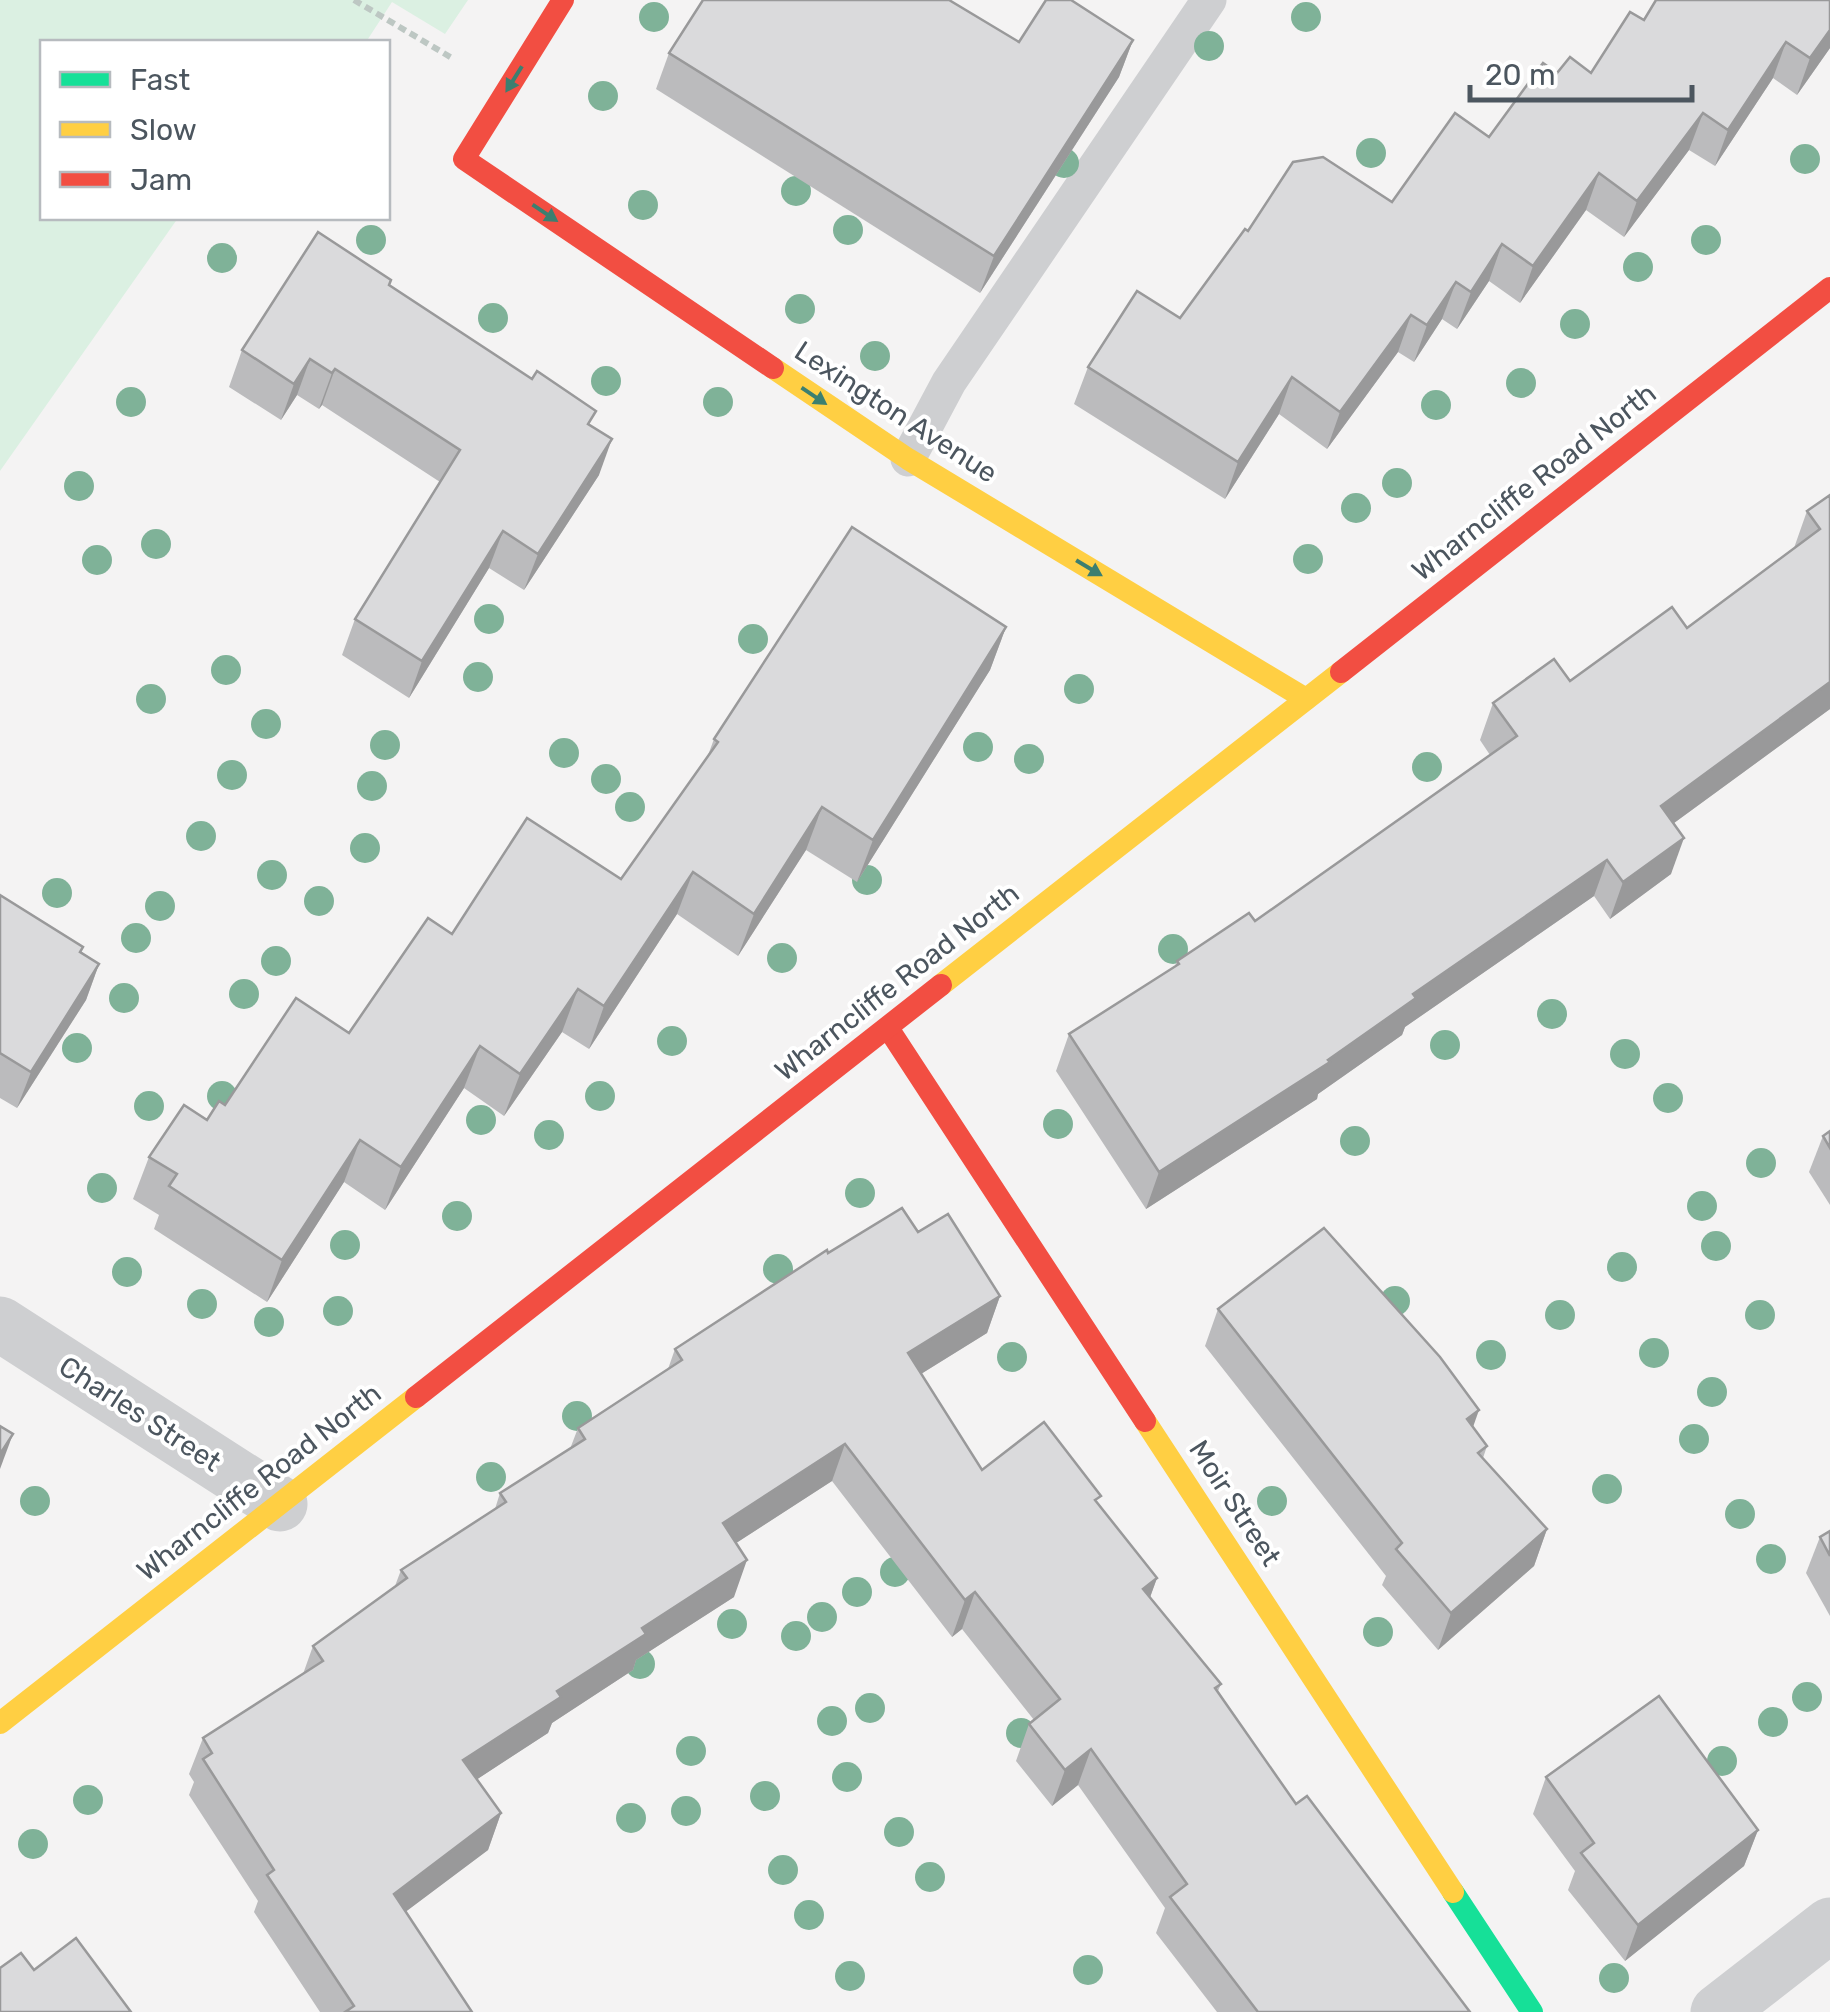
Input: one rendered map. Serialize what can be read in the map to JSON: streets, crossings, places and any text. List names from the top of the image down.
{
  "streets": {
    "street": [
      "Lexington Avenue",
      "Wharncliffe Road North",
      "Charles Street",
      "Moir Street"
    ]
  },
  "crossings": [
    ["Lexington Avenue", "Wharncliffe Road North"],
    ["Wharncliffe Road North", "Charles Street"],
    ["Wharncliffe Road North", "Moir Street"]
  ],
  "one_way": ["Lexington Avenue"],
  "legend": ["Fast", "Slow", "Jam"],
  "scale_bar": "20 m"
}
